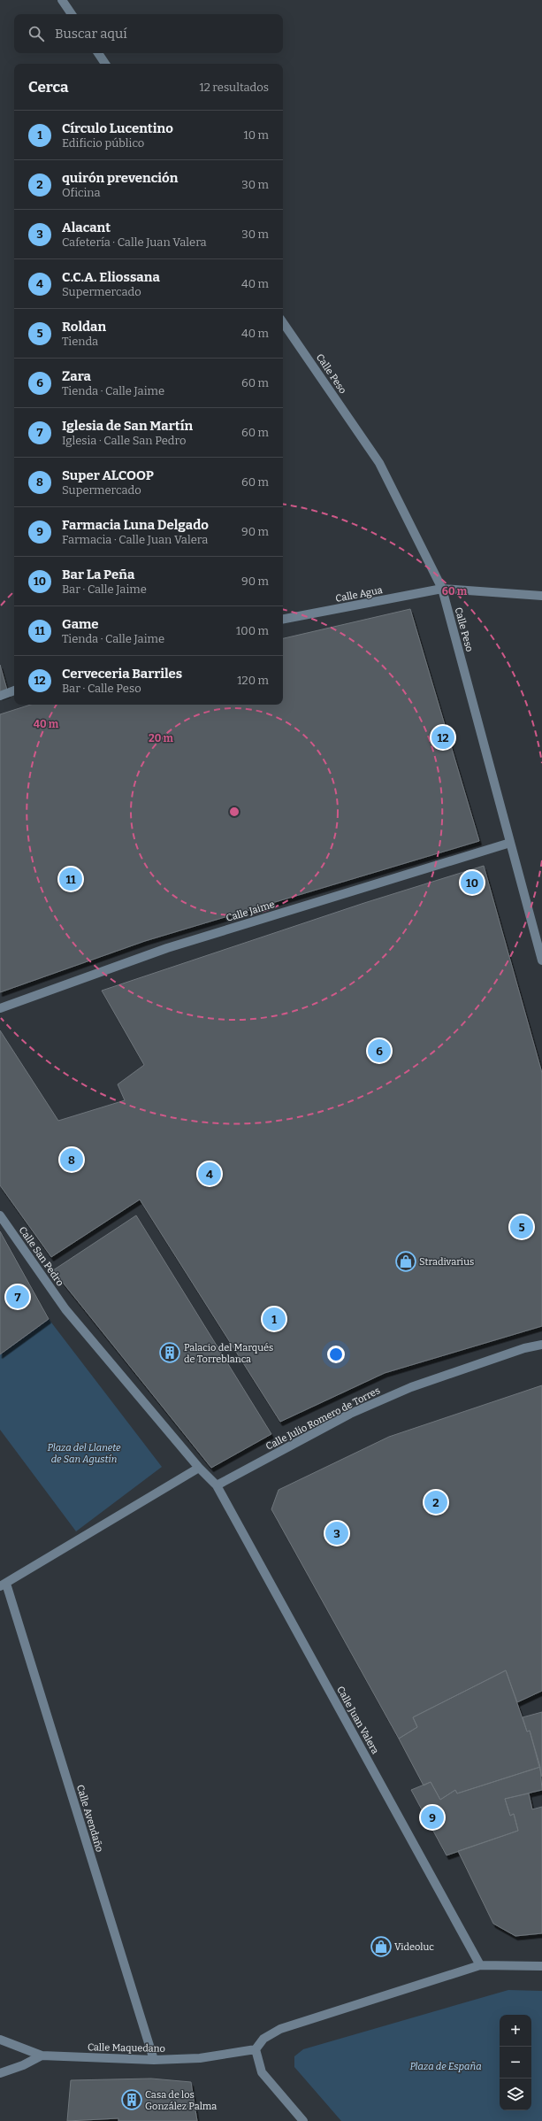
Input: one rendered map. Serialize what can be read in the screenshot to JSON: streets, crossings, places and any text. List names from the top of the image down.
{
  "streets": {
    "street": [
      "Calle Peso",
      "Calle Agua",
      "Calle Jaime",
      "Calle San Pedro",
      "Calle Julio Romero de Torres",
      "Calle Juan Valera",
      "Calle Avendaño",
      "Calle Maquedano"
    ]
  },
  "crossings": [
    ["Calle Peso", "Calle Agua"],
    ["Calle Peso", "Calle Jaime"],
    ["Calle Julio Romero de Torres", "Calle Juan Valera"],
    ["Calle Avendaño", "Calle Maquedano"]
  ],
  "parks": ["Plaza del Llanete de San Agustín", "Plaza de España"],
  "places": {
    "shop": ["Stradivarius", "Videoluc"],
    "building": ["Palacio del Marqués de Torreblanca", "Casa de los González Palma"]
  },
  "page": {
    "search": "Buscar aquí",
    "heading": ["Cerca", "12 resultados"],
    "list": [
      {
        "mark": "1",
        "name": "Círculo Lucentino",
        "note": "Edificio público",
        "value": "10 m"
      },
      {
        "mark": "2",
        "name": "quirón prevención",
        "note": "Oficina",
        "value": "30 m"
      },
      {
        "mark": "3",
        "name": "Alacant",
        "note": "Cafetería · Calle Juan Valera",
        "value": "30 m"
      },
      {
        "mark": "4",
        "name": "C.C.A. Eliossana",
        "note": "Supermercado",
        "value": "40 m"
      },
      {
        "mark": "5",
        "name": "Roldan",
        "note": "Tienda",
        "value": "40 m"
      },
      {
        "mark": "6",
        "name": "Zara",
        "note": "Tienda · Calle Jaime",
        "value": "60 m"
      },
      {
        "mark": "7",
        "name": "Iglesia de San Martín",
        "note": "Iglesia · Calle San Pedro",
        "value": "60 m"
      },
      {
        "mark": "8",
        "name": "Super ALCOOP",
        "note": "Supermercado",
        "value": "60 m"
      },
      {
        "mark": "9",
        "name": "Farmacia Luna Delgado",
        "note": "Farmacia · Calle Juan Valera",
        "value": "90 m"
      },
      {
        "mark": "10",
        "name": "Bar La Peña",
        "note": "Bar · Calle Jaime",
        "value": "90 m"
      },
      {
        "mark": "11",
        "name": "Game",
        "note": "Tienda · Calle Jaime",
        "value": "100 m"
      },
      {
        "mark": "12",
        "name": "Cerveceria Barriles",
        "note": "Bar · Calle Peso",
        "value": "120 m"
      }
    ],
    "pins": [
      "12",
      "11",
      "10",
      "6",
      "8",
      "4",
      "5",
      "7",
      "1",
      "2",
      "3",
      "9"
    ],
    "map_buttons": ["+", "−"]
  },
  "rings": ["60 m", "40 m", "20 m"]
}
